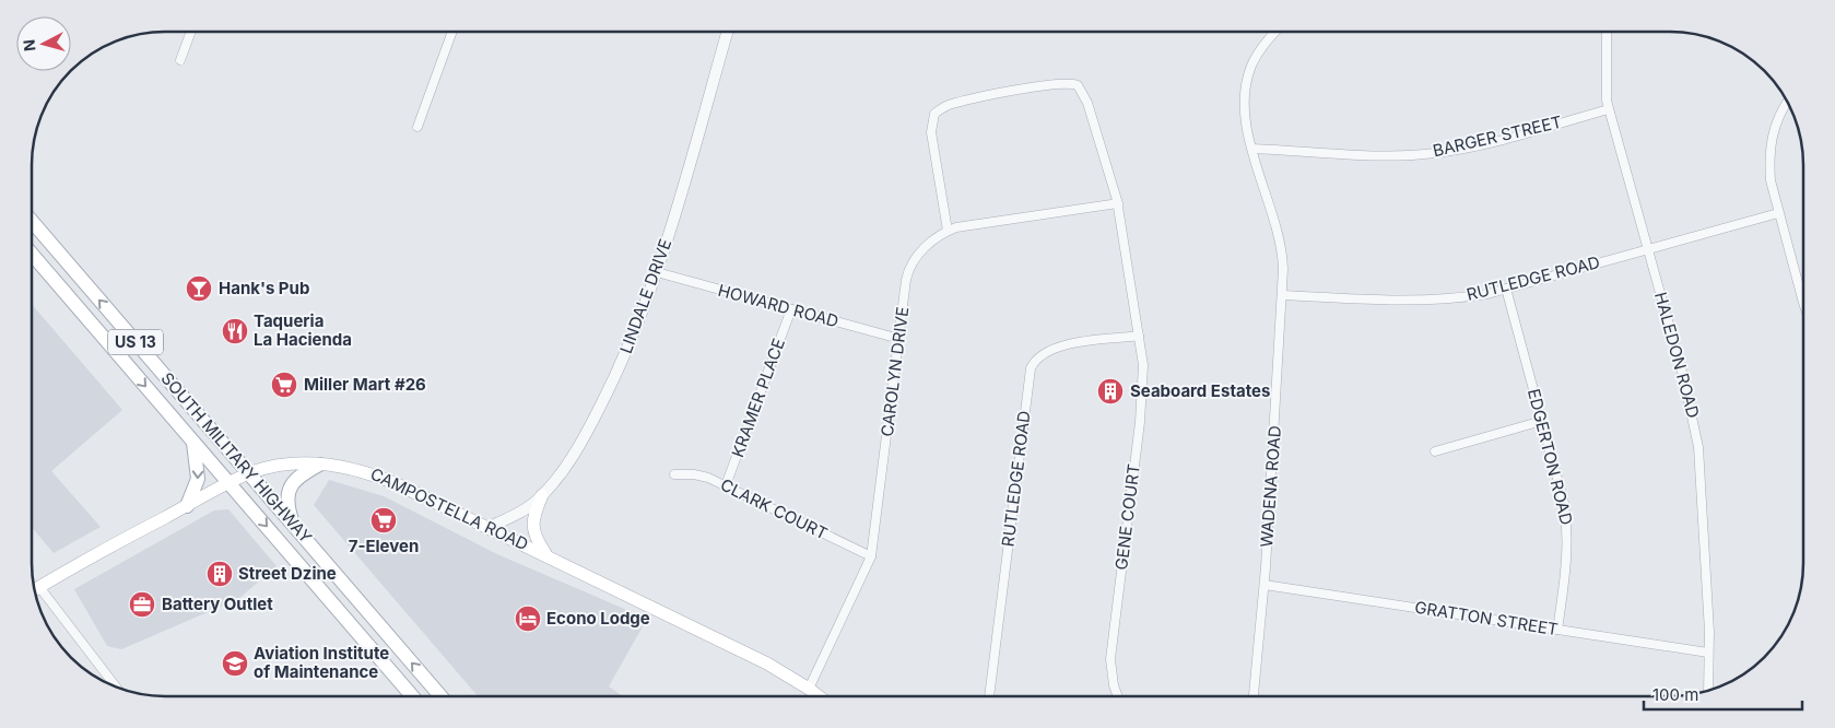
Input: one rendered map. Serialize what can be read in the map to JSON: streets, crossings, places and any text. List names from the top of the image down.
{
  "streets": {
    "main road": ["US 13", "SOUTH MILITARY HIGHWAY", "CAMPOSTELLA ROAD"],
    "street": [
      "BARGER STREET",
      "RUTLEDGE ROAD",
      "LINDALE DRIVE",
      "HOWARD ROAD",
      "HALEDON ROAD",
      "CAROLYN DRIVE",
      "KRAMER PLACE",
      "EDGERTON ROAD",
      "WADENA ROAD",
      "CLARK COURT",
      "GENE COURT",
      "GRATTON STREET"
    ]
  },
  "crossings": [
    ["BARGER STREET", "HALEDON ROAD"],
    ["BARGER STREET", "WADENA ROAD"],
    ["RUTLEDGE ROAD", "HALEDON ROAD"],
    ["RUTLEDGE ROAD", "EDGERTON ROAD"],
    ["RUTLEDGE ROAD", "WADENA ROAD"],
    ["RUTLEDGE ROAD", "GENE COURT"],
    ["LINDALE DRIVE", "HOWARD ROAD"],
    ["LINDALE DRIVE", "CAMPOSTELLA ROAD"],
    ["HOWARD ROAD", "CAROLYN DRIVE"],
    ["HOWARD ROAD", "KRAMER PLACE"],
    ["HALEDON ROAD", "GRATTON STREET"],
    ["CAROLYN DRIVE", "CAMPOSTELLA ROAD"],
    ["CAROLYN DRIVE", "CLARK COURT"],
    ["CAROLYN DRIVE", "GENE COURT"],
    ["KRAMER PLACE", "CLARK COURT"],
    ["EDGERTON ROAD", "GRATTON STREET"],
    ["SOUTH MILITARY HIGHWAY", "CAMPOSTELLA ROAD"],
    ["WADENA ROAD", "GRATTON STREET"]
  ],
  "places": {
    "bar": ["Hank's Pub"],
    "restaurant": ["Taqueria La Hacienda"],
    "supermarket": ["Miller Mart #26", "7-Eleven"],
    "building": ["Seaboard Estates", "Street Dzine"],
    "office": ["Battery Outlet"],
    "hotel": ["Econo Lodge"],
    "school or university": ["Aviation Institute of Maintenance"]
  },
  "scale_bar": "100 m",
  "north": "left"
}
